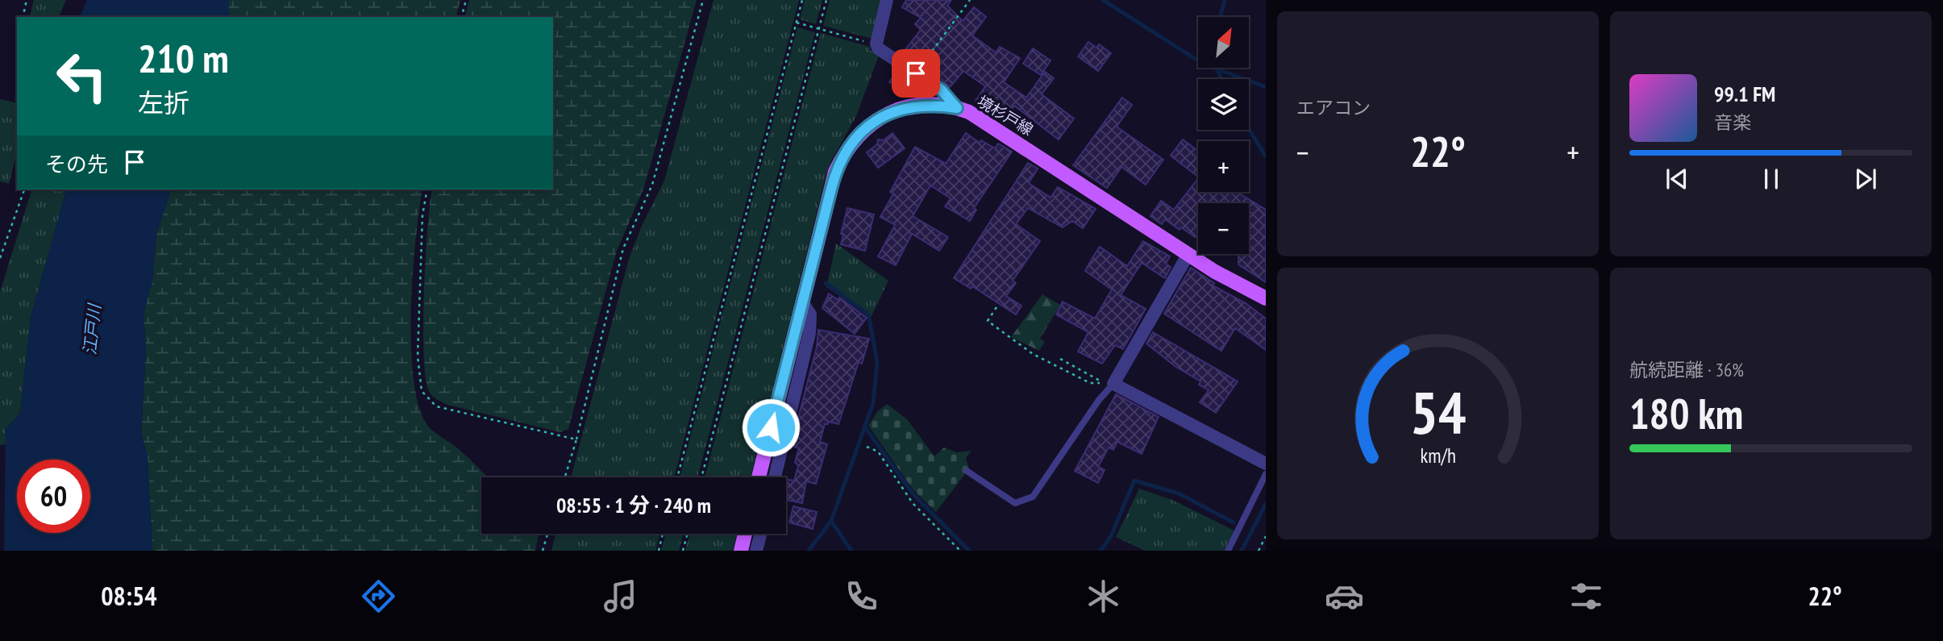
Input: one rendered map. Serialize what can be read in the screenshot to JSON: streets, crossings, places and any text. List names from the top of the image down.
{
  "streets": {
    "main road": ["境杉戸線"]
  },
  "water": ["江戸川"],
  "north": "top right",
  "page": {
    "tile": [
      "エアコン",
      ["航続距離 · 36%", "180 km"]
    ],
    "map_buttons": ["+", "−"],
    "turn": ["210 m", "左折"],
    "song": ["99.1 FM", "音楽"],
    "heat": ["−", "22°", "+"],
    "then": "その先",
    "limit": "60",
    "trip": "08:55 · 1 分 · 240 m",
    "tabs": ["08:54", "22°"],
    "gauge": ["54", "km/h"]
  }
}
